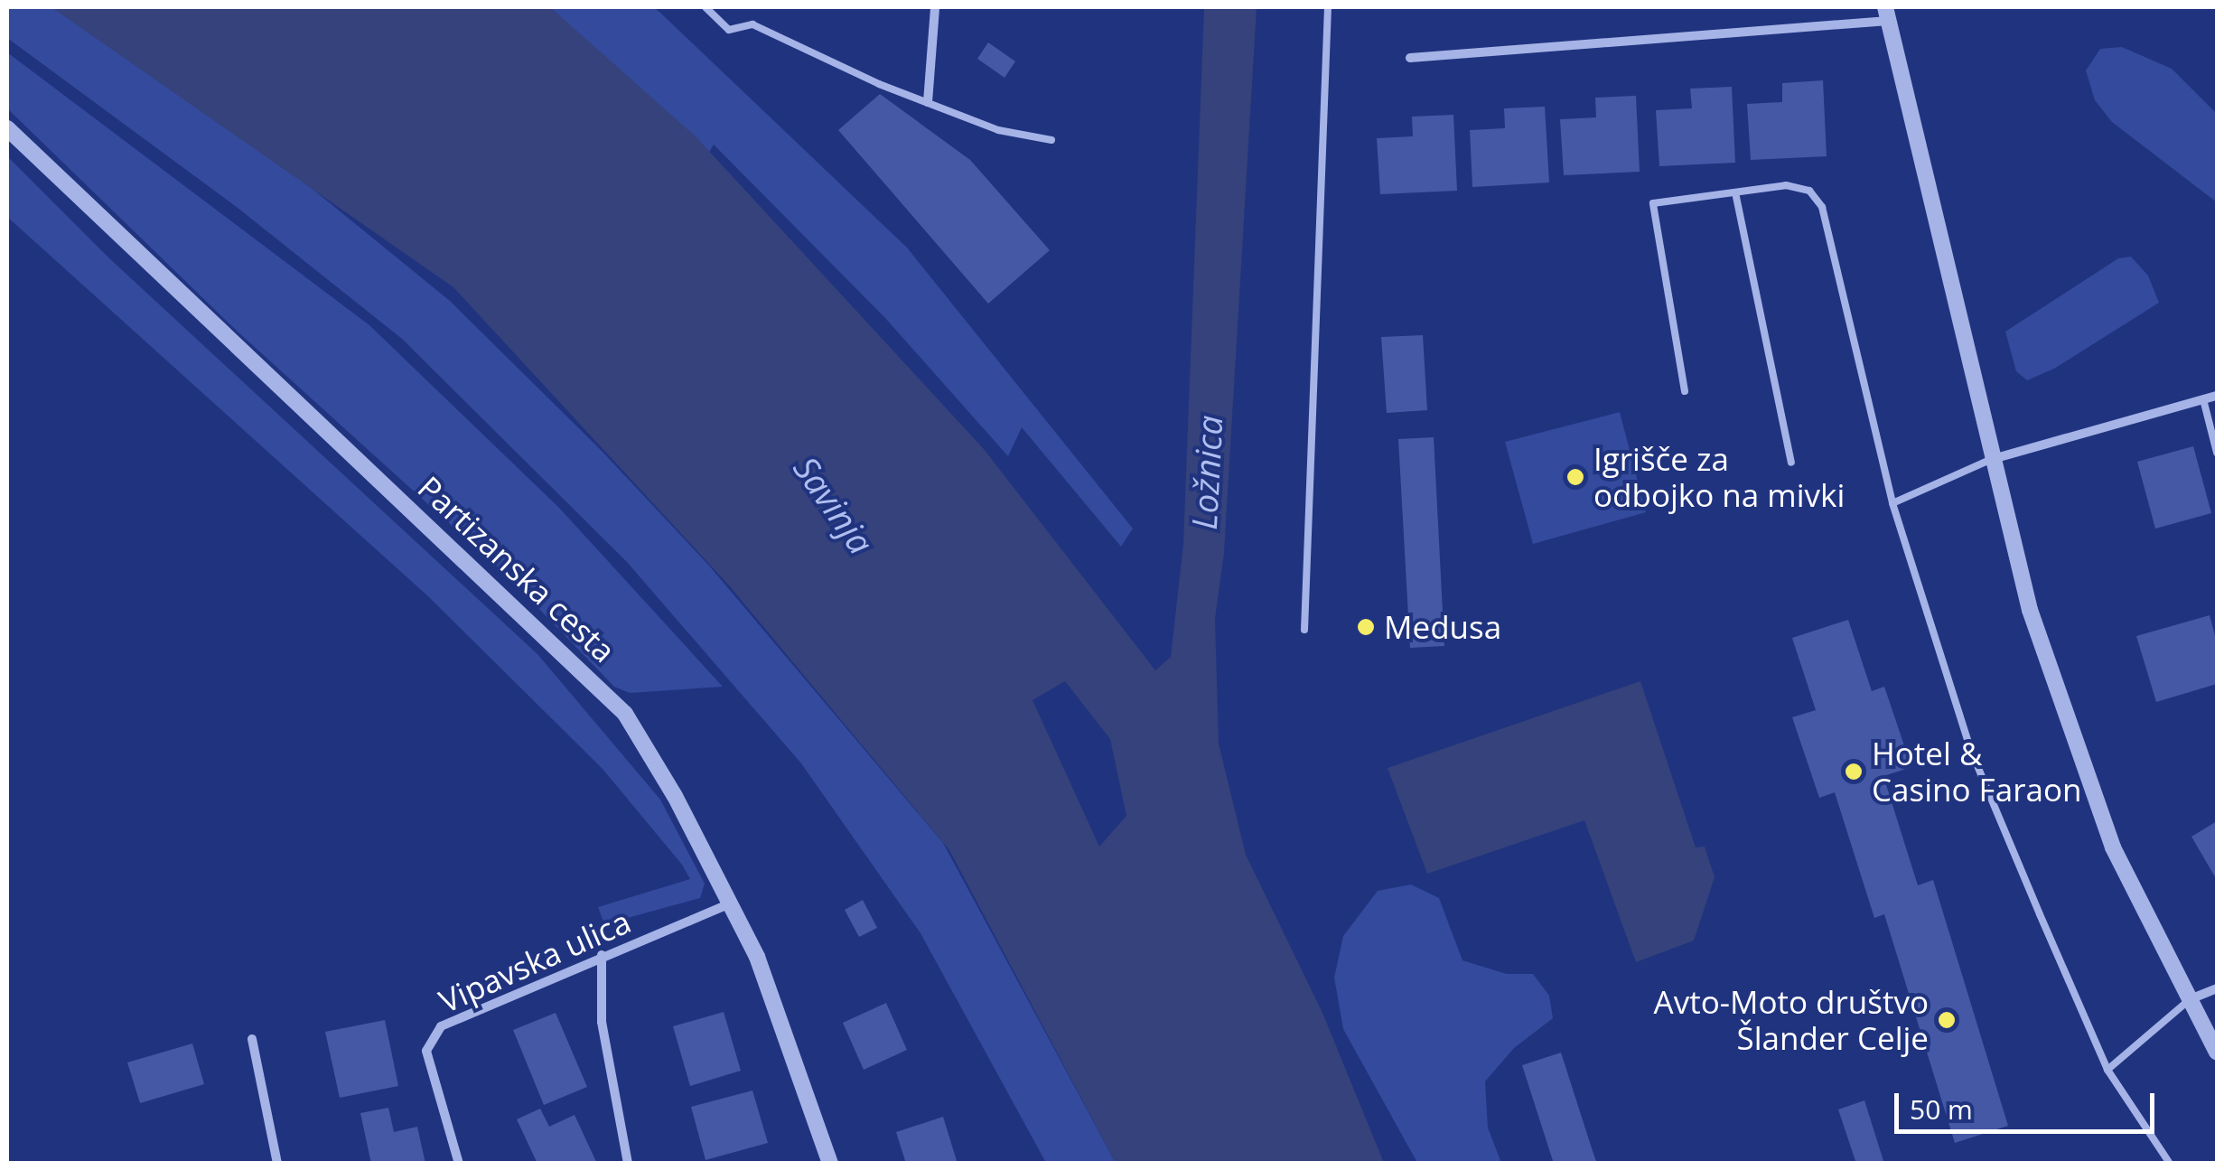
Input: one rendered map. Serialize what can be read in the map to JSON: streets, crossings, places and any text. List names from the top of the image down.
{
  "streets": {
    "street": ["Partizanska cesta", "Vipavska ulica"]
  },
  "crossings": [
    ["Partizanska cesta", "Vipavska ulica"]
  ],
  "water": ["Ložnica", "Savinja"],
  "places": [
    "Igrišče za odbojko na mivki",
    "Medusa",
    "Hotel & Casino Faraon",
    "Avto-Moto društvo Šlander Celje"
  ],
  "scale_bar": "50 m"
}
